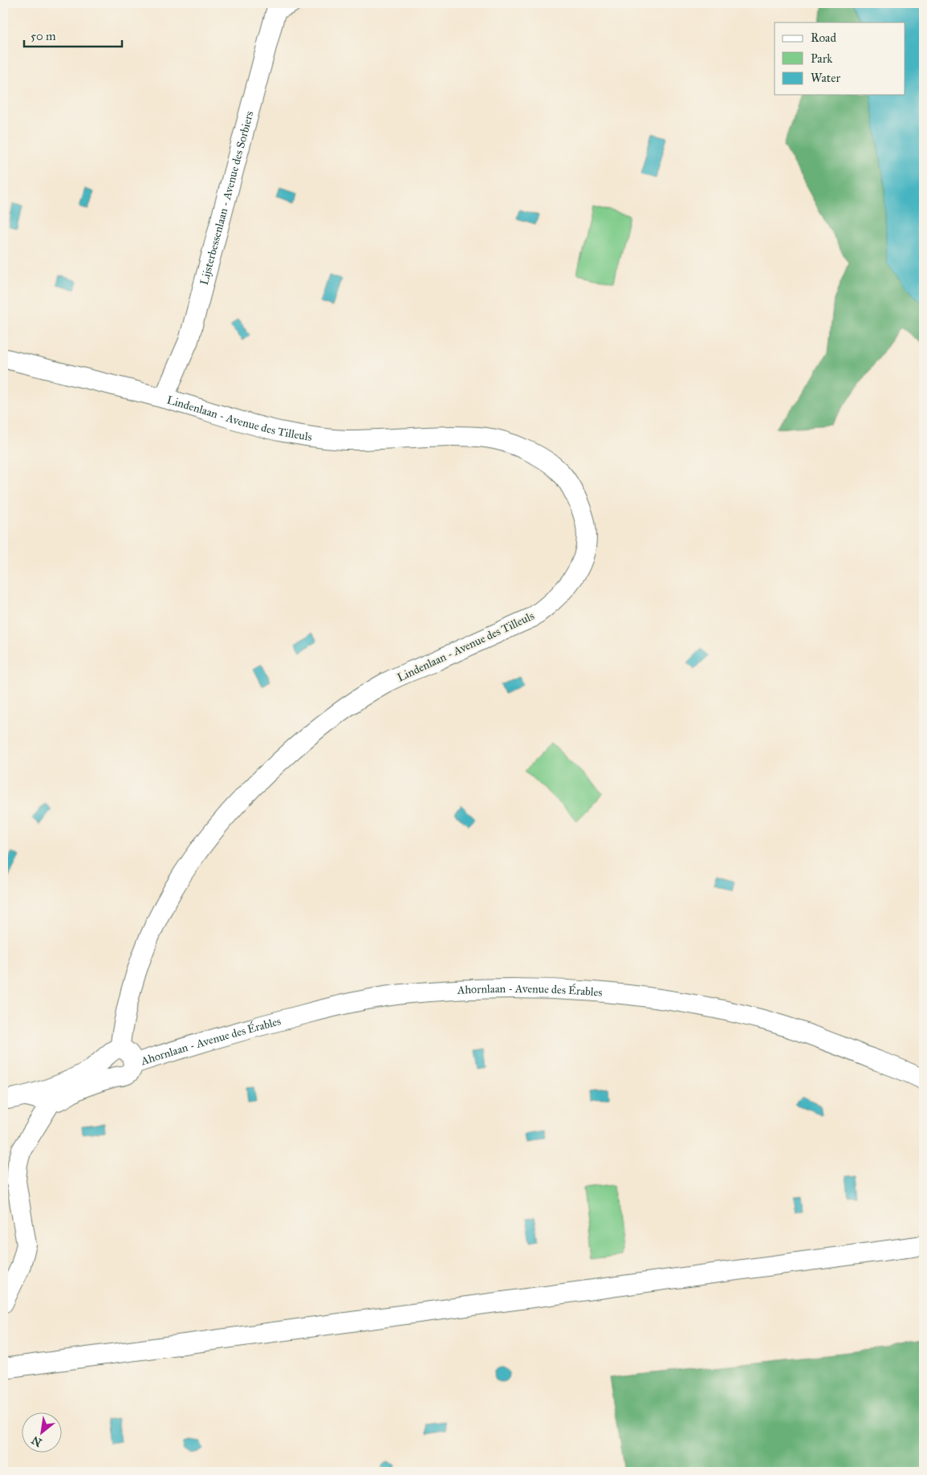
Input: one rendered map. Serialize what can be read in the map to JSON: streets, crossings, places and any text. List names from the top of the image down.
{
  "streets": {
    "street": ["Lijsterbessenlaan - Avenue des Sorbiers", "Lindenlaan - Avenue des Tilleuls", "Ahornlaan - Avenue des Érables"]
  },
  "crossings": [
    ["Lijsterbessenlaan - Avenue des Sorbiers", "Lindenlaan - Avenue des Tilleuls"],
    ["Lindenlaan - Avenue des Tilleuls", "Ahornlaan - Avenue des Érables"]
  ],
  "legend": ["Road", "Park", "Water"],
  "scale_bar": "50 m",
  "north": "bottom left"
}
